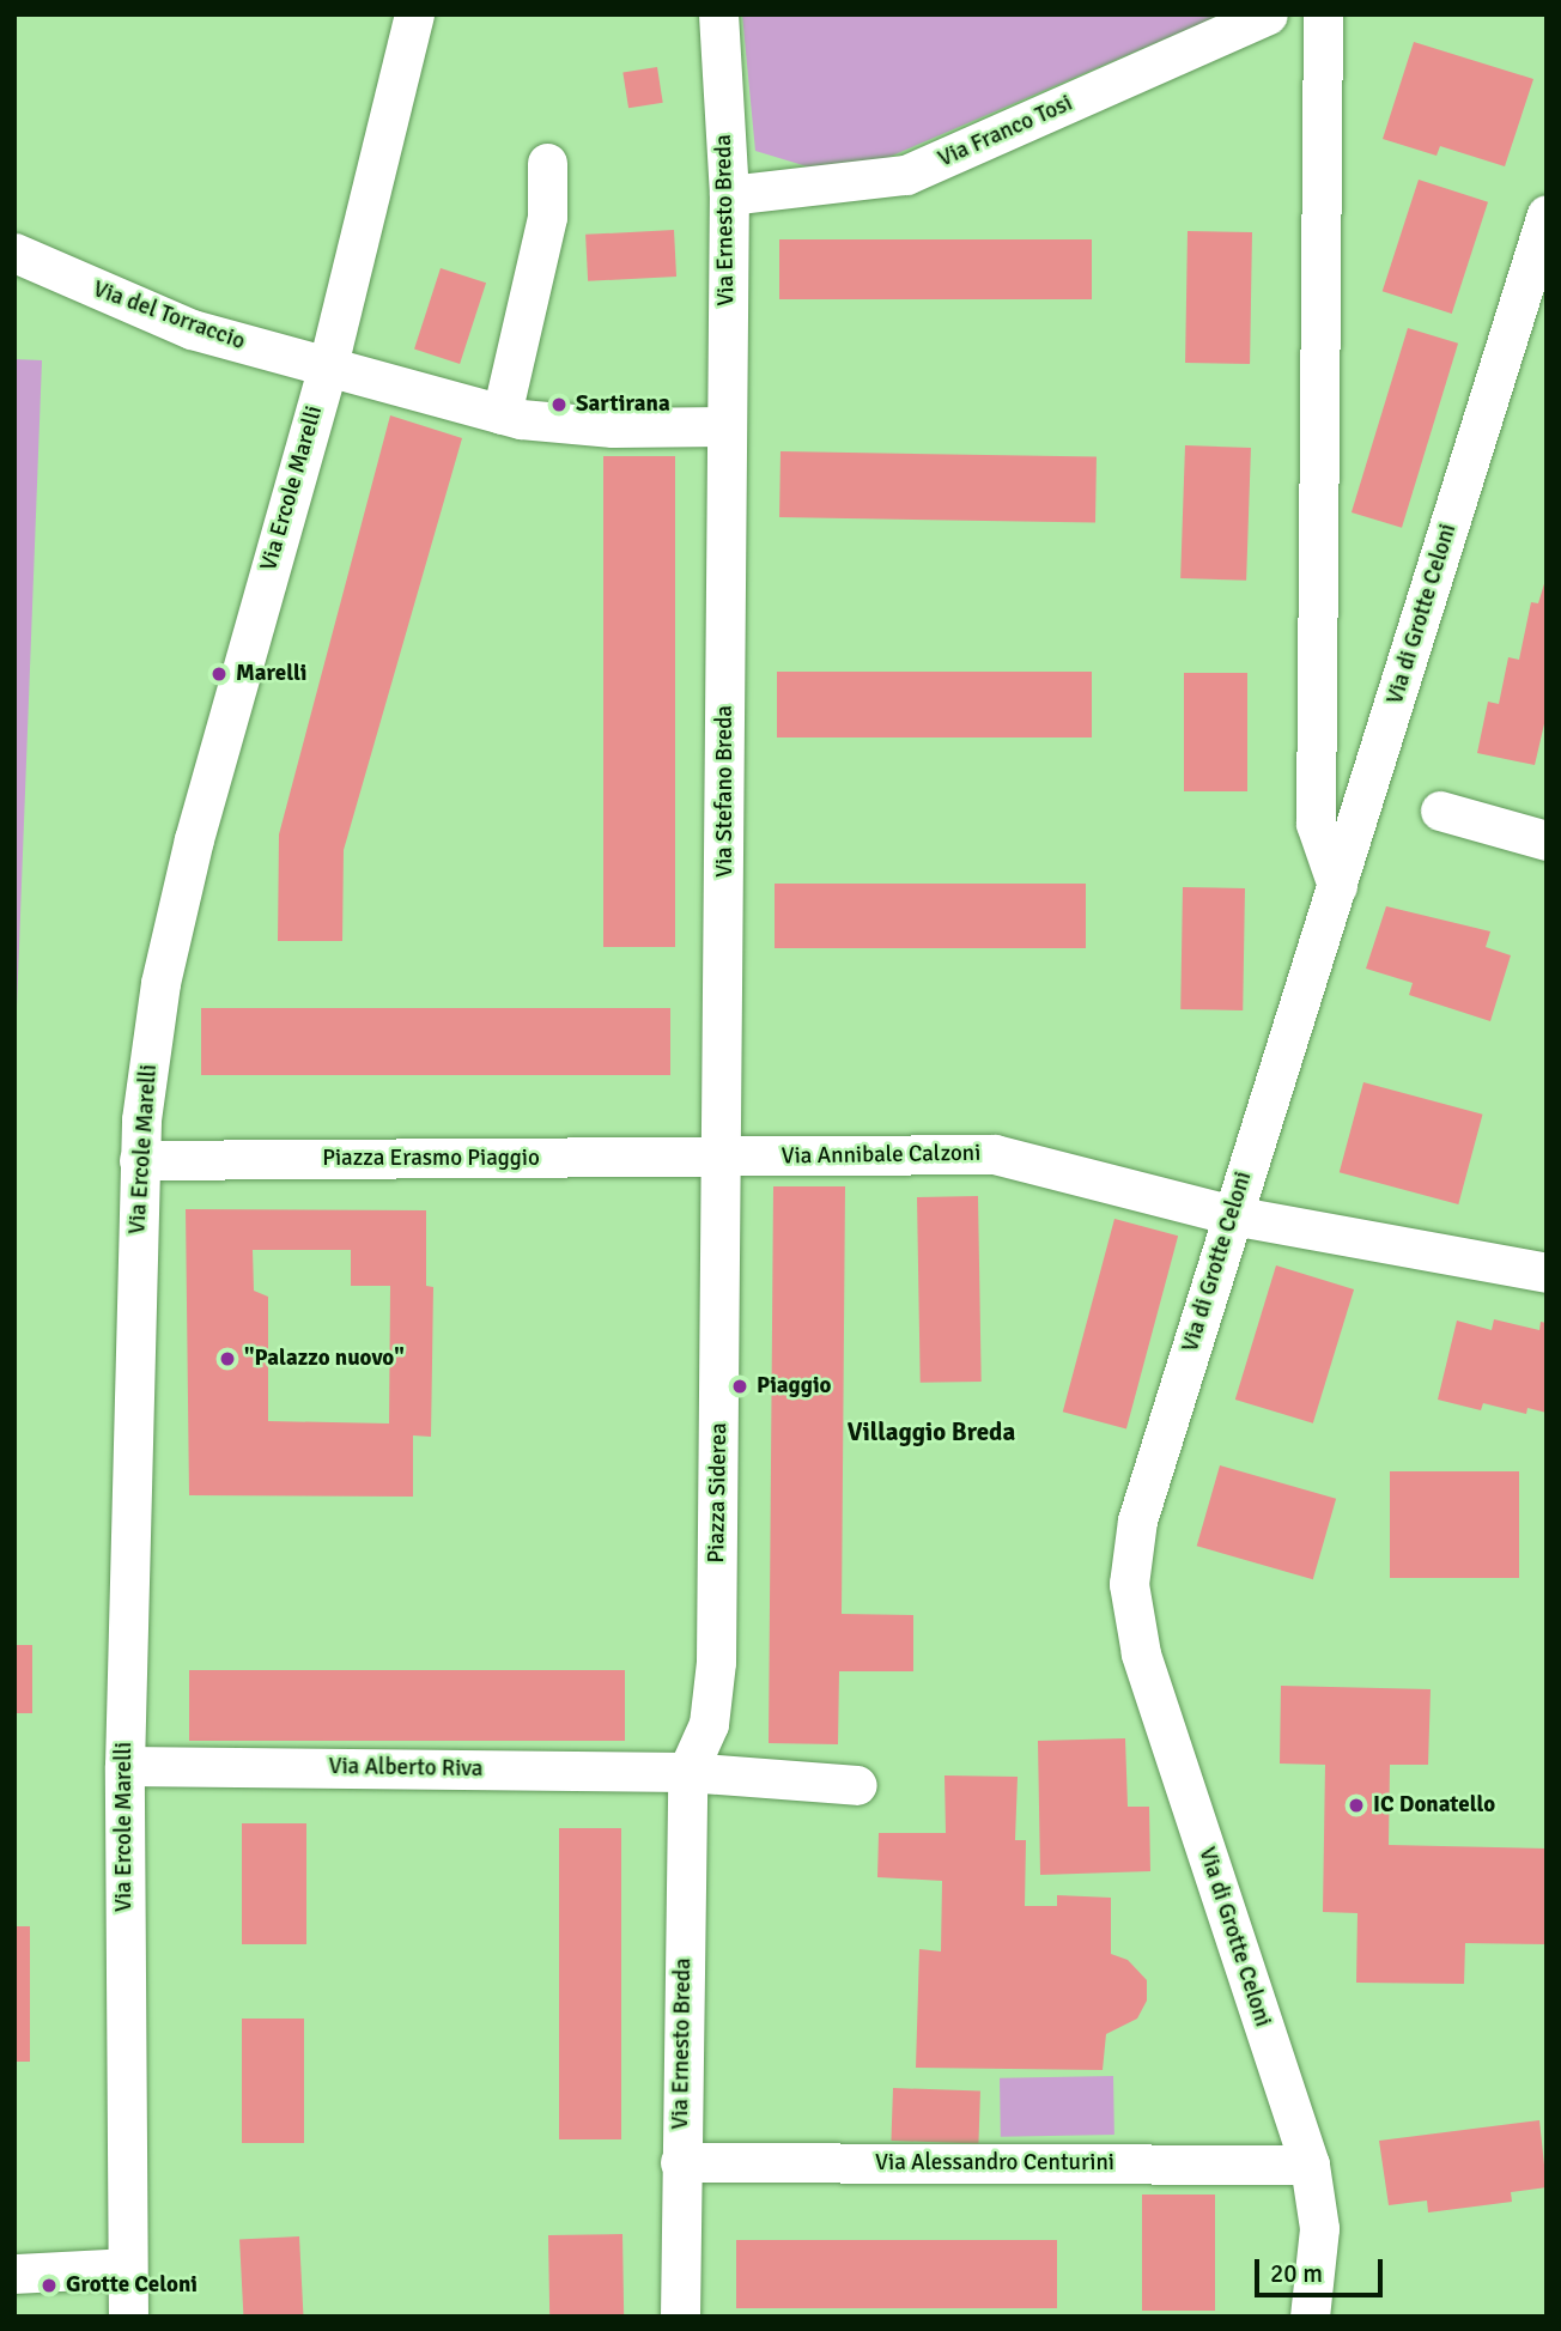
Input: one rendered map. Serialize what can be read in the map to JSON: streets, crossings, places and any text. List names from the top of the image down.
{
  "streets": {
    "street": [
      "Via Franco Tosi",
      "Via Ernesto Breda",
      "Via del Torraccio",
      "Via Ercole Marelli",
      "Via di Grotte Celoni",
      "Via Stefano Breda",
      "Via Annibale Calzoni",
      "Piazza Erasmo Piaggio",
      "Piazza Siderea",
      "Via Alberto Riva",
      "Via Alessandro Centurini"
    ]
  },
  "crossings": [
    ["Via Franco Tosi", "Via Ernesto Breda"],
    ["Via Ernesto Breda", "Via del Torraccio"],
    ["Via Ernesto Breda", "Via Stefano Breda"],
    ["Via Ernesto Breda", "Piazza Siderea"],
    ["Via Ernesto Breda", "Via Alberto Riva"],
    ["Via Ernesto Breda", "Via Alessandro Centurini"],
    ["Via del Torraccio", "Via Ercole Marelli"],
    ["Via del Torraccio", "Via Stefano Breda"],
    ["Via Ercole Marelli", "Piazza Erasmo Piaggio"],
    ["Via Ercole Marelli", "Via Alberto Riva"],
    ["Via di Grotte Celoni", "Via Annibale Calzoni"],
    ["Via di Grotte Celoni", "Via Alessandro Centurini"],
    ["Via Stefano Breda", "Via Annibale Calzoni"],
    ["Via Stefano Breda", "Piazza Erasmo Piaggio"],
    ["Via Stefano Breda", "Piazza Siderea"],
    ["Via Annibale Calzoni", "Piazza Erasmo Piaggio"],
    ["Via Annibale Calzoni", "Piazza Siderea"],
    ["Piazza Erasmo Piaggio", "Piazza Siderea"],
    ["Piazza Siderea", "Via Alberto Riva"]
  ],
  "districts": ["Villaggio Breda"],
  "places": [
    "Sartirana",
    "Marelli",
    "\"Palazzo nuovo\"",
    "Piaggio",
    "IC Donatello",
    "Grotte Celoni"
  ],
  "scale_bar": "20 m"
}
